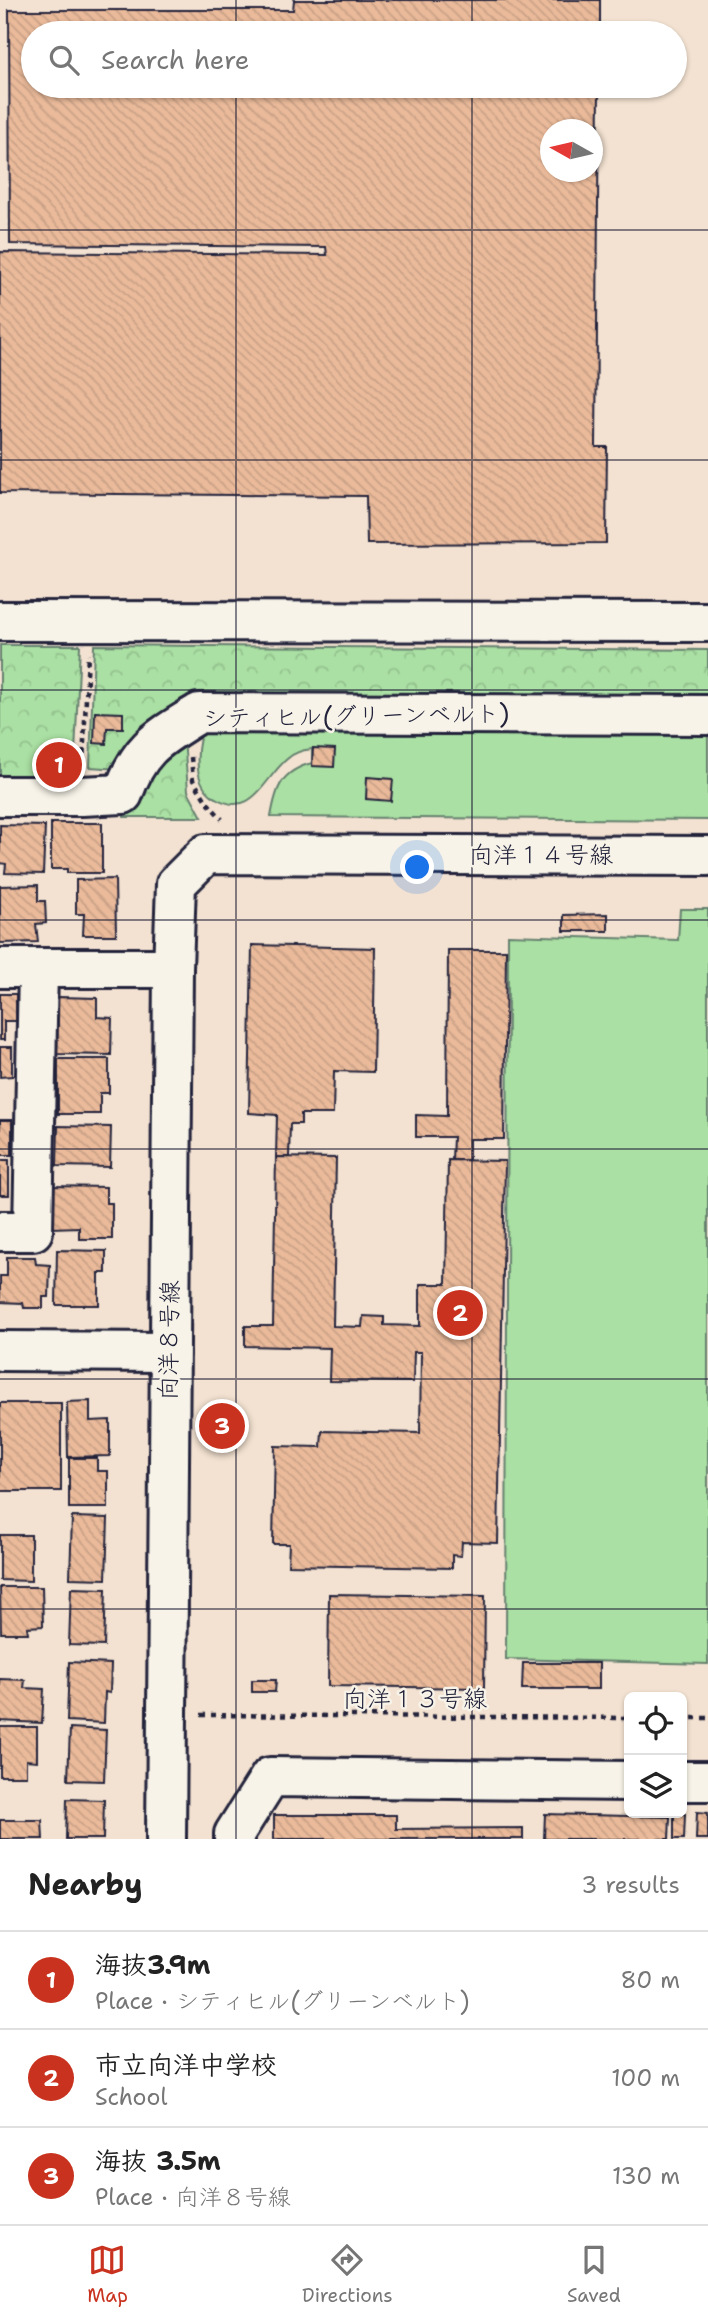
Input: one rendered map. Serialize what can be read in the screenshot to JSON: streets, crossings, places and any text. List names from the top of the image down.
{
  "streets": {
    "street": ["シティヒル(グリーンベルト)", "向洋１４号線", "向洋８号線"],
    "path": ["向洋１３号線"]
  },
  "crossings": [
    ["向洋１４号線", "向洋８号線"]
  ],
  "north": "left",
  "page": {
    "search": "Search here",
    "pins": ["1", "2", "3"],
    "heading": ["Nearby", "3 results"],
    "list": [
      {
        "mark": "1",
        "name": "海抜3.9m",
        "note": "Place · シティヒル(グリーンベルト)",
        "value": "80 m"
      },
      {
        "mark": "2",
        "name": "市立向洋中学校",
        "note": "School",
        "value": "100 m"
      },
      {
        "mark": "3",
        "name": "海抜 3.5m",
        "note": "Place · 向洋８号線",
        "value": "130 m"
      }
    ],
    "nav": ["Map", "Directions", "Saved"]
  }
}
